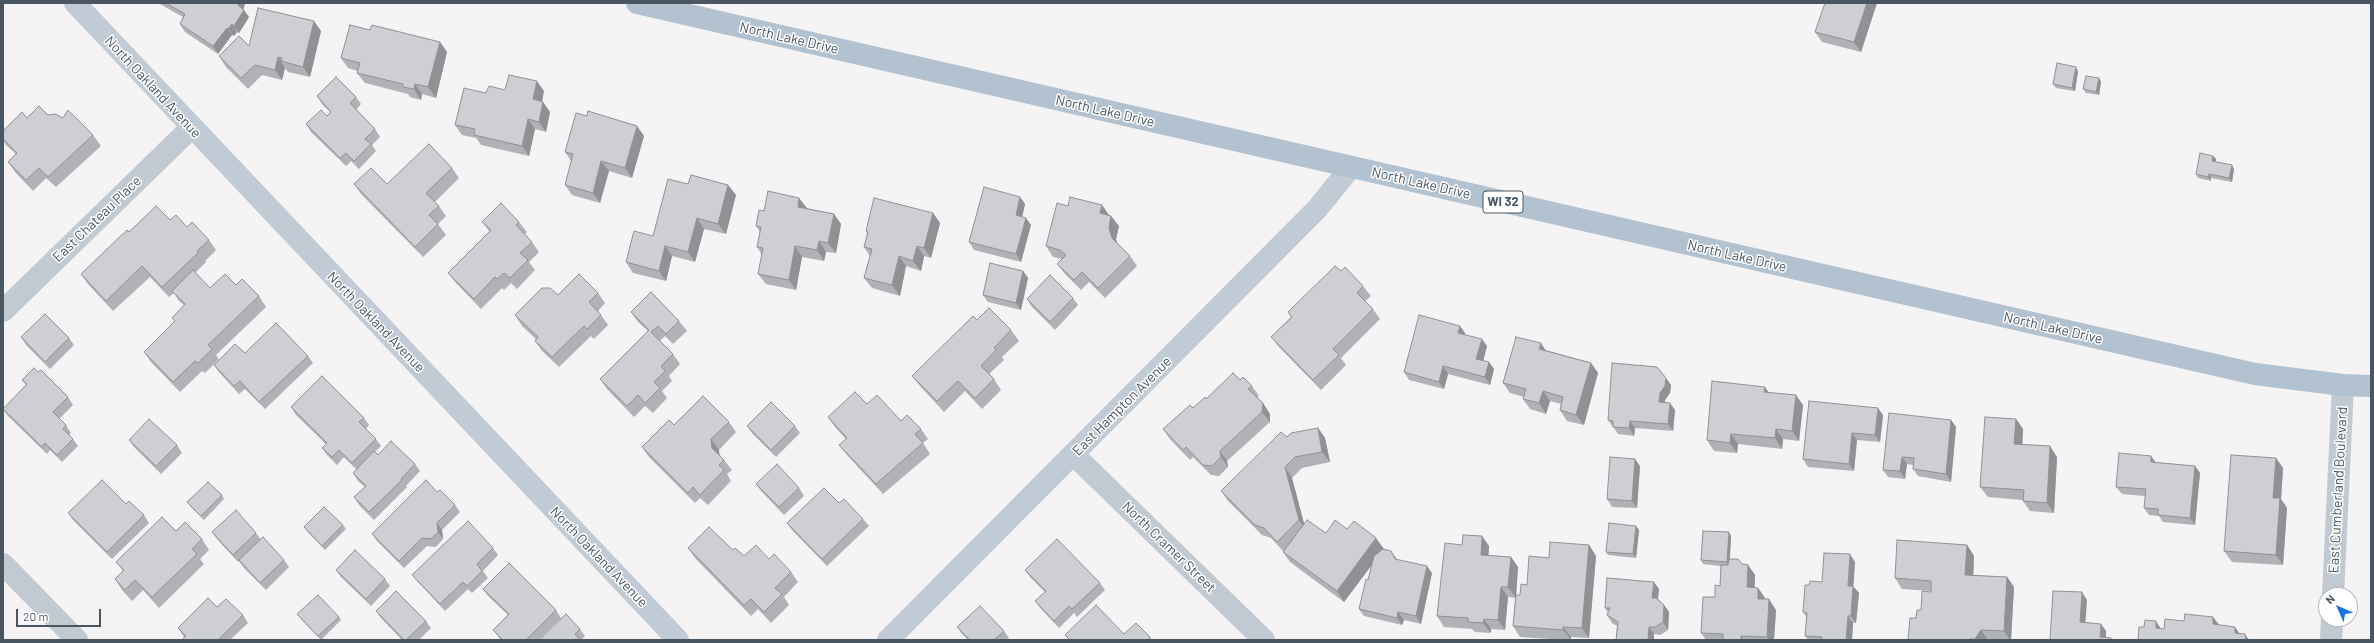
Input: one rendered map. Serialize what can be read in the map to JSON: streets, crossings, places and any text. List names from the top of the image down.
{
  "streets": {
    "main road": [
      "North Lake Drive",
      "North Oakland Avenue",
      "WI 32",
      "East Hampton Avenue"
    ],
    "street": ["East Chateau Place", "East Cumberland Boulevard", "North Cramer Street"]
  },
  "crossings": [
    ["North Lake Drive", "East Hampton Avenue"],
    ["North Lake Drive", "East Cumberland Boulevard"],
    ["North Oakland Avenue", "East Chateau Place"],
    ["East Hampton Avenue", "North Cramer Street"]
  ],
  "scale_bar": "20 m",
  "north": "top left"
}
